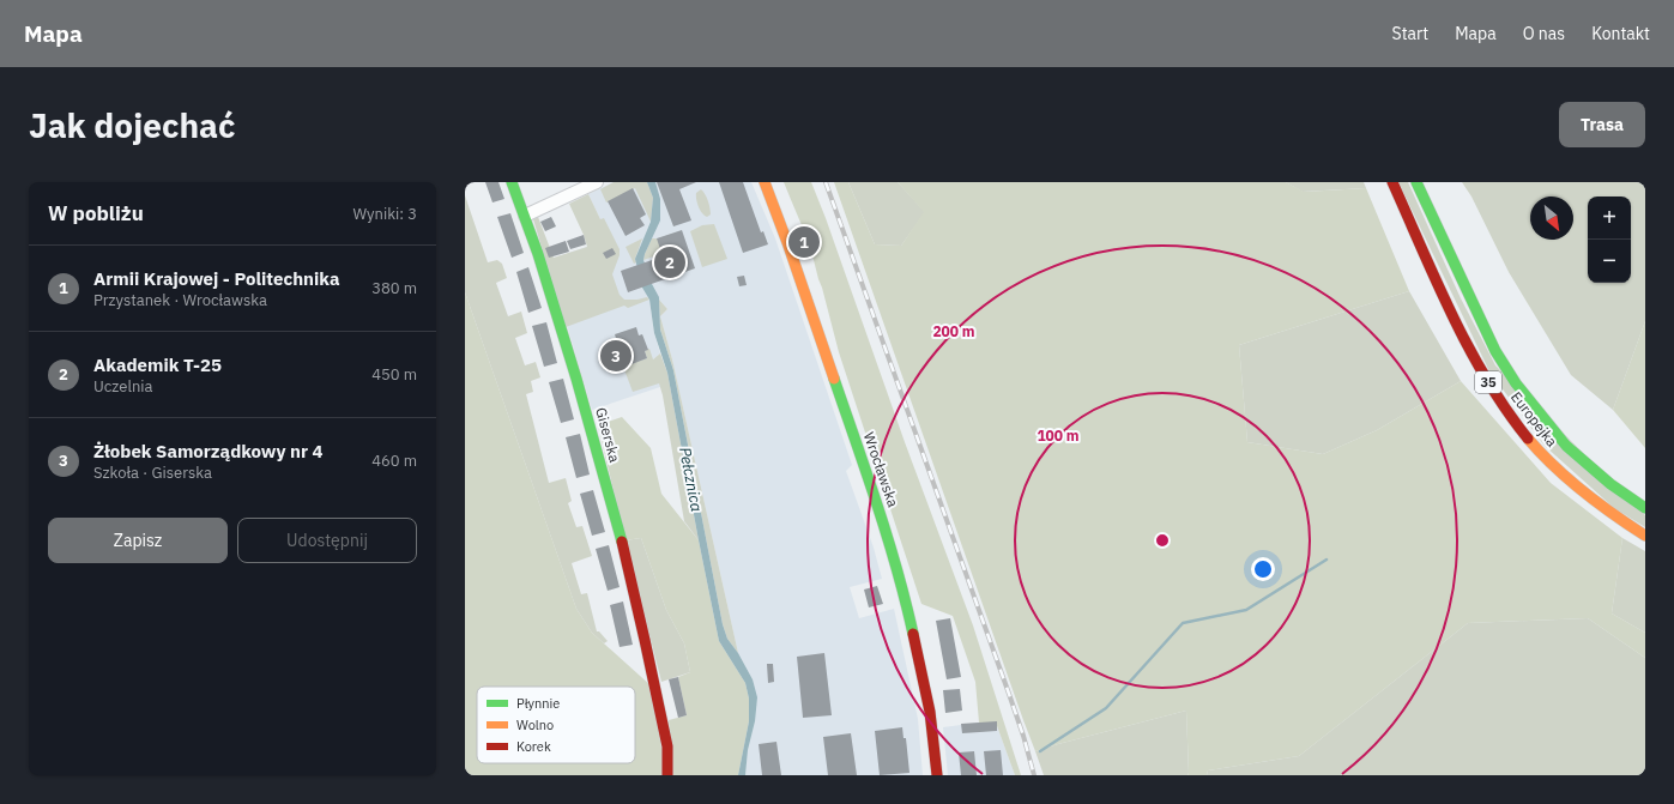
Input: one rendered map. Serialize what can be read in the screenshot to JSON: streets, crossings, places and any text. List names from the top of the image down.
{
  "streets": {
    "main road": [
      "35",
      "Europejka",
      "Giserska",
      "Wrocławska"
    ]
  },
  "water": ["Pełcznica"],
  "legend": ["Płynnie", "Wolno", "Korek"],
  "north": "bottom right",
  "page": {
    "header": "Mapa",
    "nav": [
      "Start",
      "Mapa",
      "O nas",
      "Kontakt"
    ],
    "buttons": [
      "Trasa",
      ["Zapisz", "Udostępnij"]
    ],
    "title": "Jak dojechać",
    "heading": ["W pobliżu", "Wyniki: 3"],
    "map_buttons": ["+", "−"],
    "pins": ["1", "2", "3"],
    "list": [
      {
        "mark": "1",
        "name": "Armii Krajowej - Politechnika",
        "note": "Przystanek · Wrocławska",
        "value": "380 m"
      },
      {
        "mark": "2",
        "name": "Akademik T-25",
        "note": "Uczelnia",
        "value": "450 m"
      },
      {
        "mark": "3",
        "name": "Żłobek Samorządkowy nr 4",
        "note": "Szkoła · Giserska",
        "value": "460 m"
      }
    ]
  },
  "rings": ["200 m", "100 m"]
}
